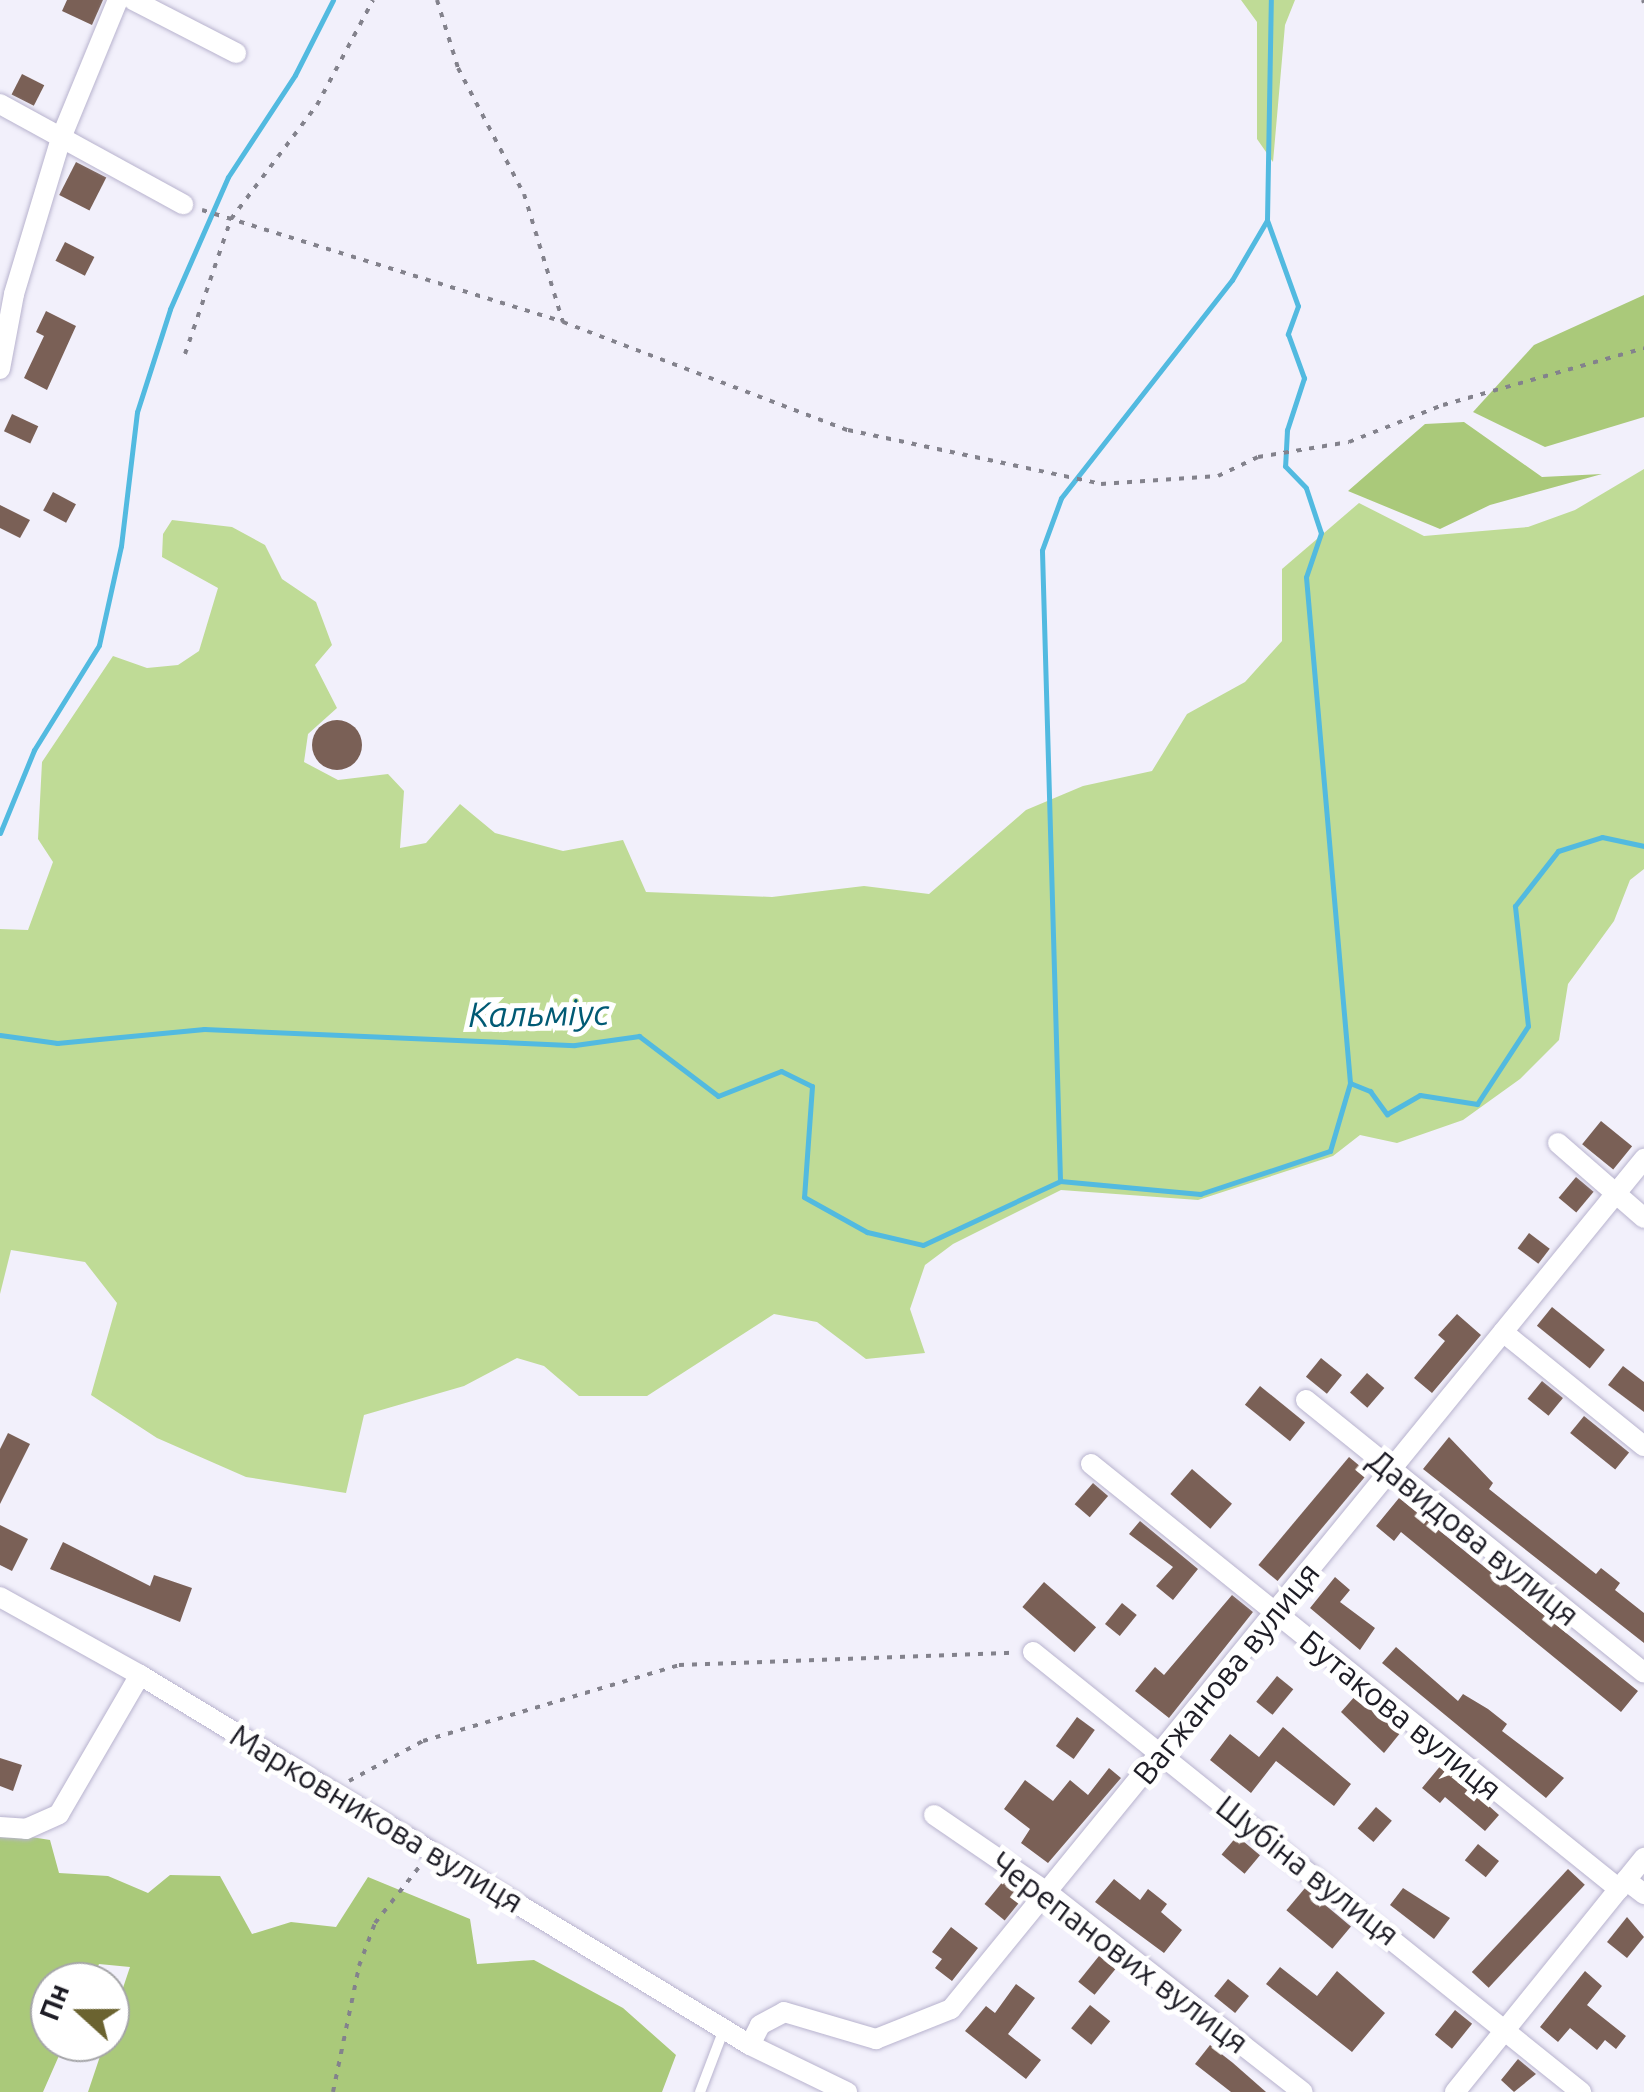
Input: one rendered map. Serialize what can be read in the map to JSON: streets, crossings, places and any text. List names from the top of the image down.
{
  "streets": {
    "street": [
      "Давидова вулиця",
      "Вагжанова вулиця",
      "Бутакова вулиця",
      "Марковникова вулиця",
      "Шубіна вулиця",
      "Черепанових вулиця"
    ]
  },
  "crossings": [
    ["Давидова вулиця", "Вагжанова вулиця"],
    ["Вагжанова вулиця", "Бутакова вулиця"],
    ["Вагжанова вулиця", "Марковникова вулиця"],
    ["Вагжанова вулиця", "Шубіна вулиця"],
    ["Вагжанова вулиця", "Черепанових вулиця"]
  ],
  "water": ["Кальміус"],
  "north": "left"
}
